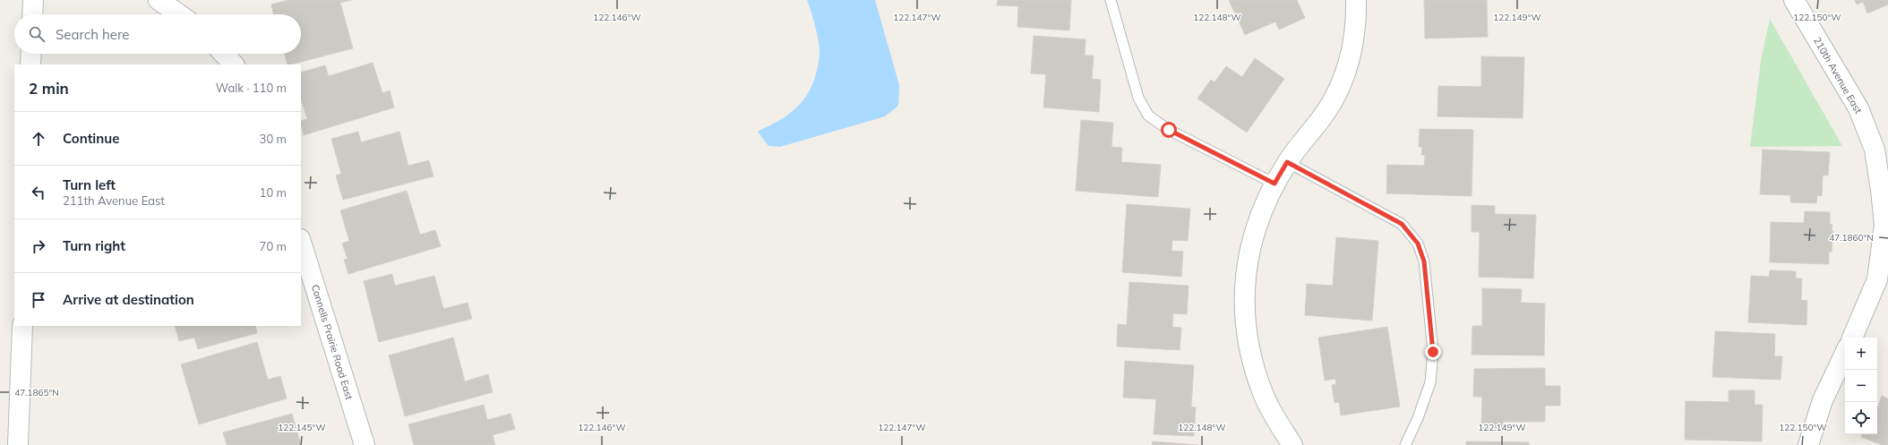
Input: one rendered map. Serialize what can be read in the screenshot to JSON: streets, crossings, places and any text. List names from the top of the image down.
{
  "streets": {
    "street": ["210th Avenue East", "Connells Prairie Road East"]
  },
  "page": {
    "search": "Search here",
    "heading": ["2 min", "Walk · 110 m"],
    "list": [
      ["Continue", "30 m"],
      ["Turn left", "211th Avenue East", "10 m"],
      ["Turn right", "70 m"],
      "Arrive at destination"
    ],
    "map_buttons": ["+", "−"]
  },
  "coordinates": [
    "122.146°W",
    "122.147°W",
    "122.148°W",
    "122.149°W",
    "122.150°W",
    "47.1860°N",
    "47.1865°N",
    "122.145°W"
  ]
}
